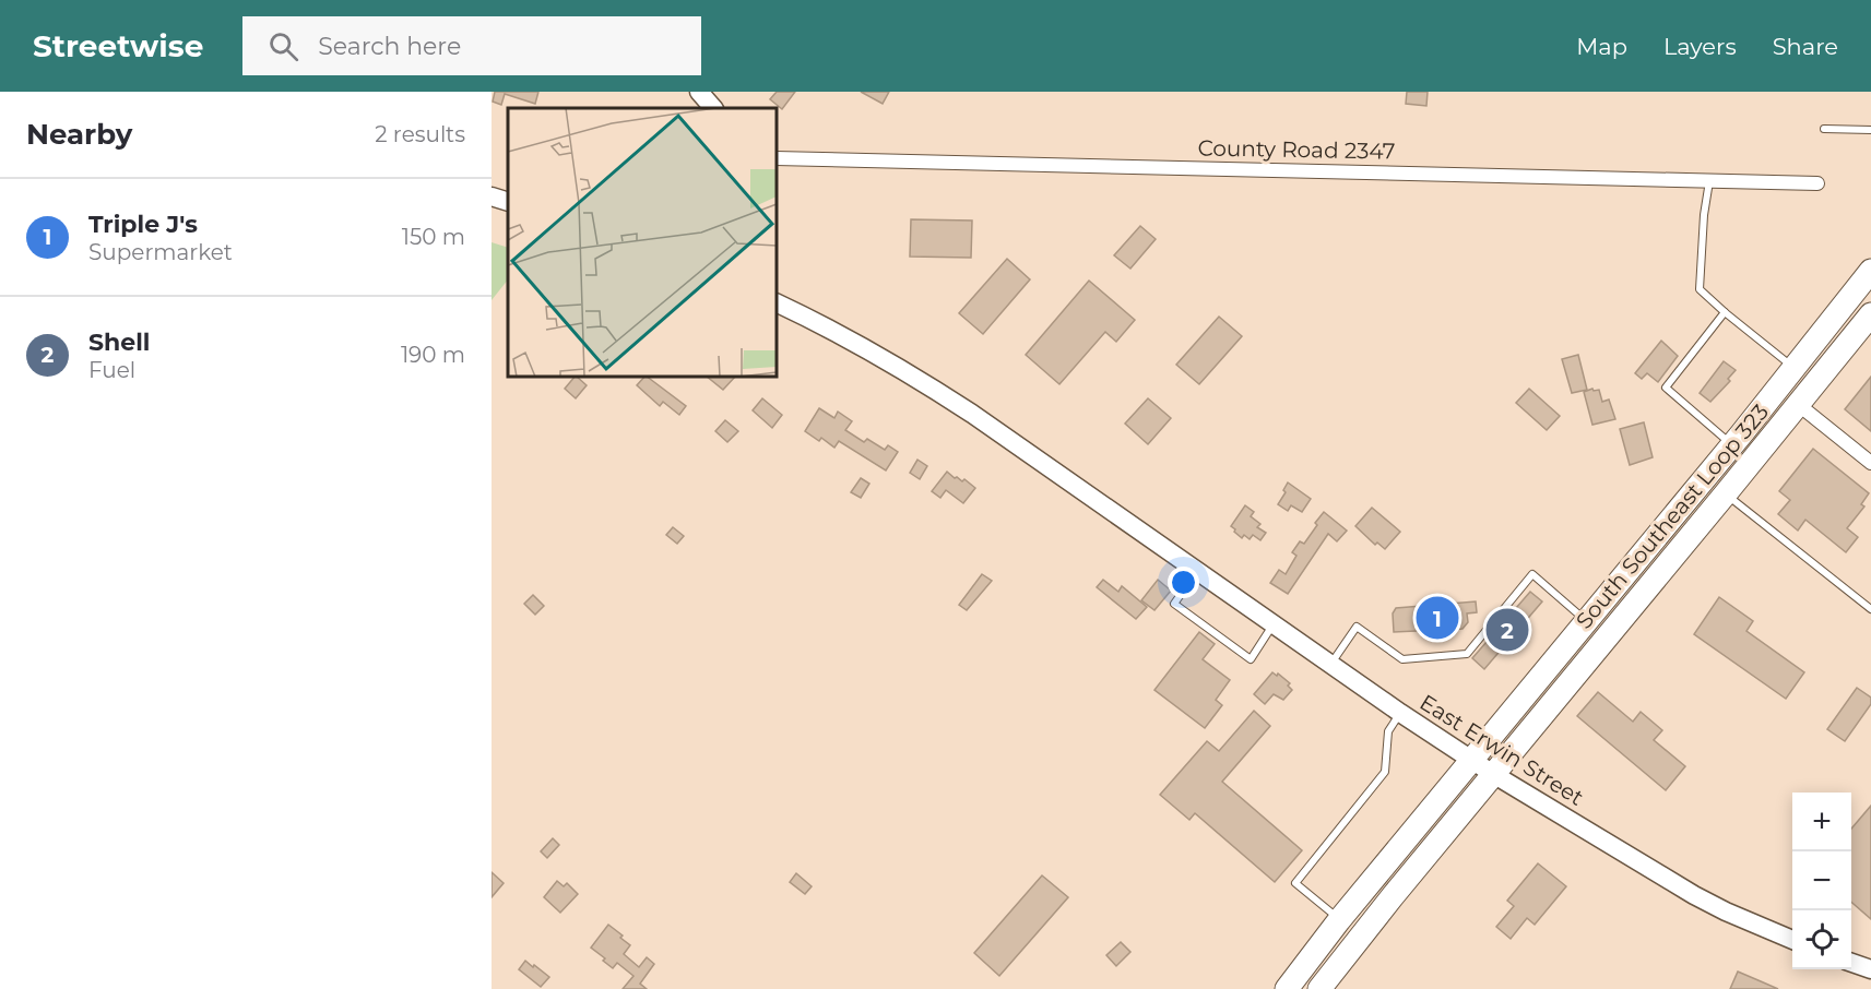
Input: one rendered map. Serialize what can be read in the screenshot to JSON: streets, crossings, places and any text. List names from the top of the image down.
{
  "streets": {
    "highway": ["South Southeast Loop 323"],
    "main road": ["East Erwin Street"],
    "street": ["County Road 2347"]
  },
  "crossings": [
    ["South Southeast Loop 323", "East Erwin Street"]
  ],
  "page": {
    "header": "Streetwise",
    "search": "Search here",
    "nav": ["Map", "Layers", "Share"],
    "heading": ["Nearby", "2 results"],
    "list": [
      {
        "mark": "1",
        "name": "Triple J's",
        "note": "Supermarket",
        "value": "150 m"
      },
      {
        "mark": "2",
        "name": "Shell",
        "note": "Fuel",
        "value": "190 m"
      }
    ],
    "pins": ["1", "2"],
    "map_buttons": ["+", "−"]
  }
}
